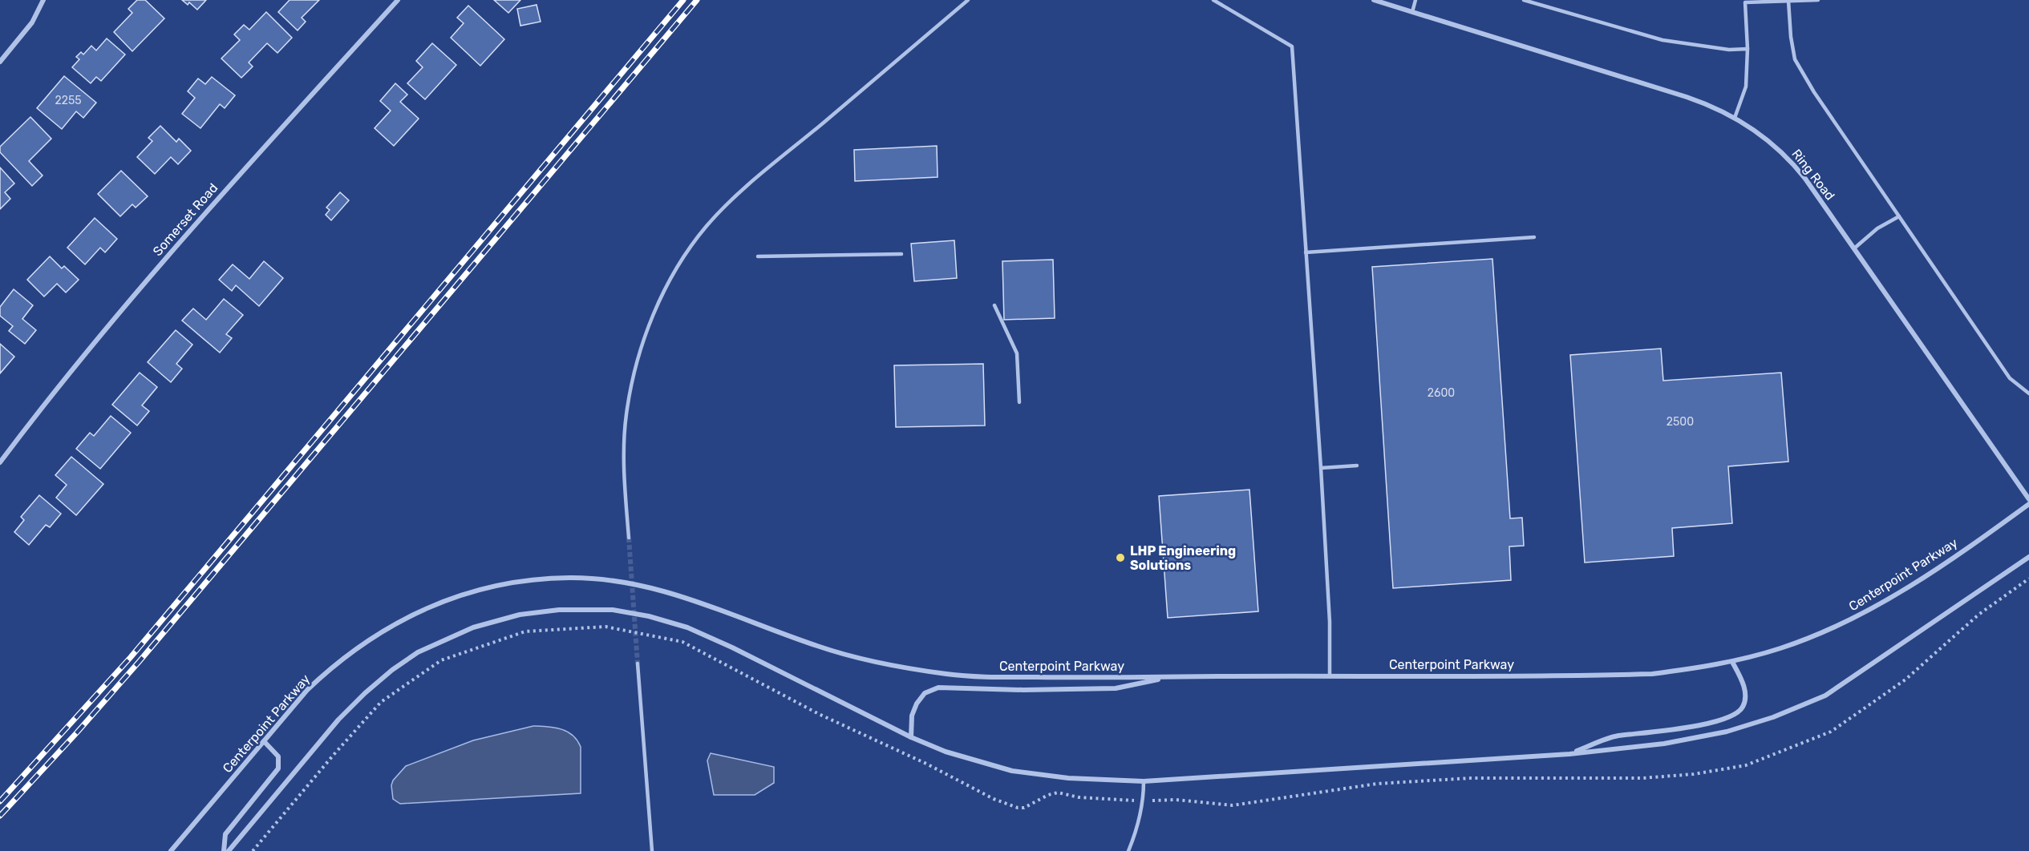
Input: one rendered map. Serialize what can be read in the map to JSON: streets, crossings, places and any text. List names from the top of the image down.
{
  "streets": {
    "street": ["Ring Road", "Somerset Road", "Centerpoint Parkway"]
  },
  "places": ["LHP Engineering Solutions"],
  "house_numbers": ["2255", "2600", "2500"]
}
